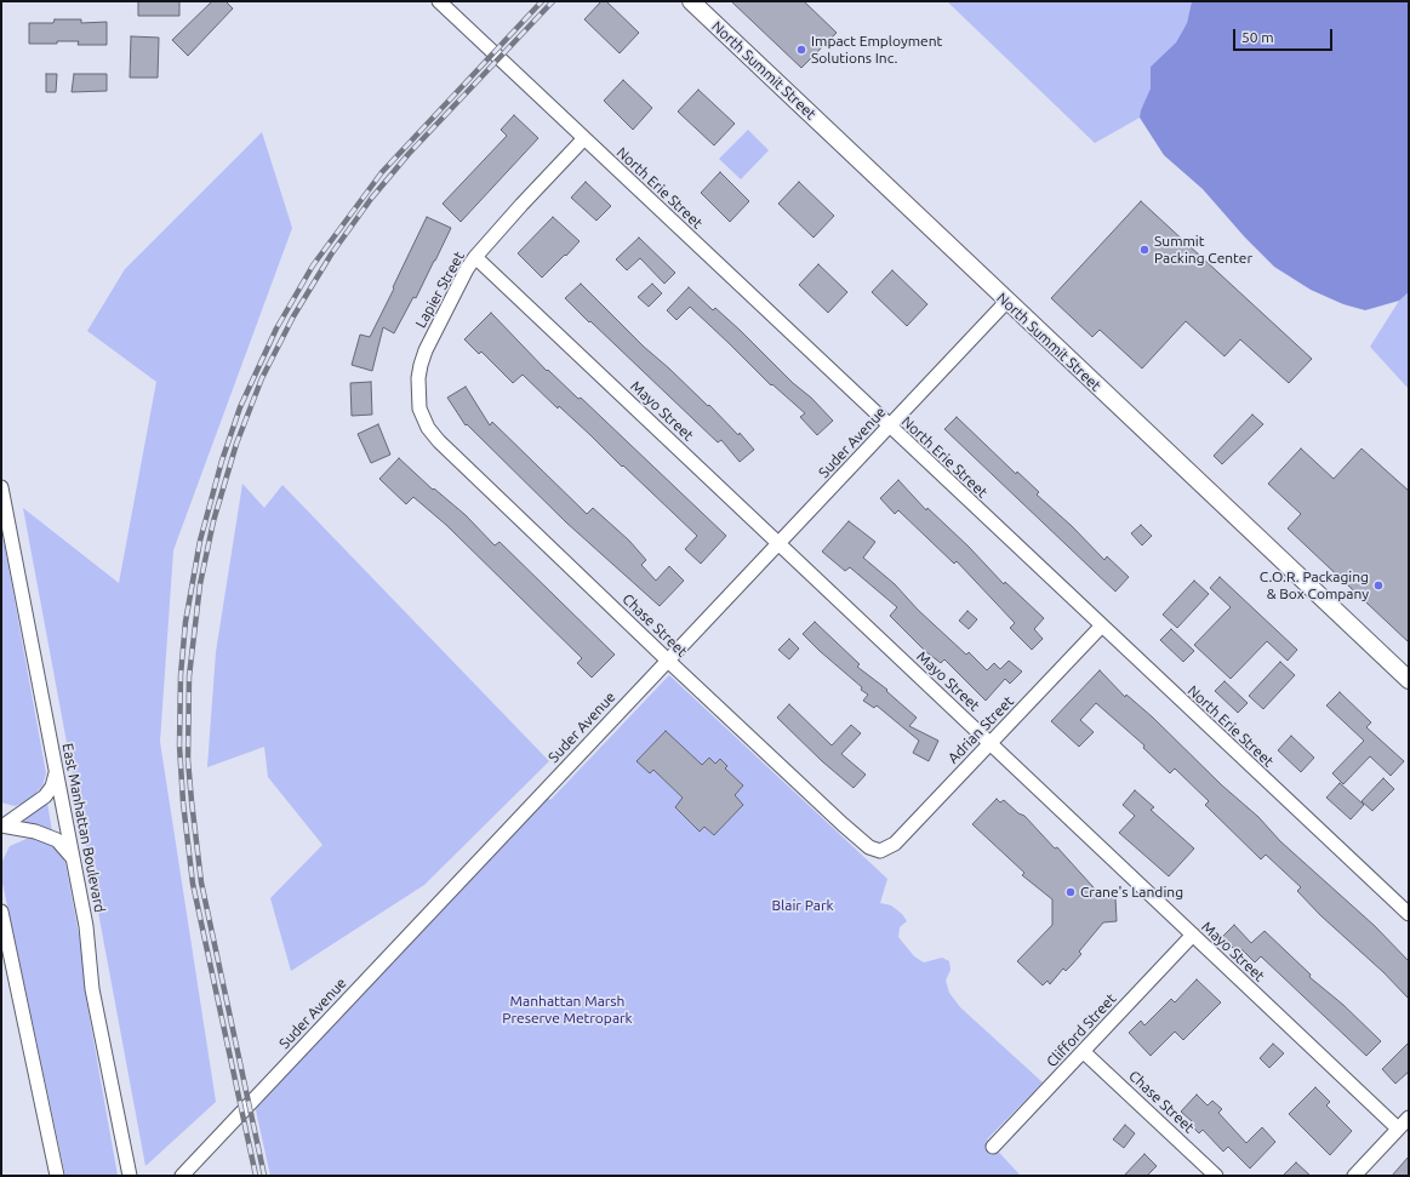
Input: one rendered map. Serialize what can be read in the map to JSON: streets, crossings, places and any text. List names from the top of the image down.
{
  "streets": {
    "main road": ["North Summit Street"],
    "street": [
      "North Erie Street",
      "Lapier Street",
      "Mayo Street",
      "Suder Avenue",
      "Chase Street",
      "Adrian Street",
      "East Manhattan Boulevard",
      "Clifford Street"
    ]
  },
  "crossings": [
    ["North Summit Street", "Suder Avenue"],
    ["North Erie Street", "Lapier Street"],
    ["North Erie Street", "Suder Avenue"],
    ["North Erie Street", "Adrian Street"],
    ["Lapier Street", "Mayo Street"],
    ["Lapier Street", "Chase Street"],
    ["Mayo Street", "Suder Avenue"],
    ["Mayo Street", "Adrian Street"],
    ["Mayo Street", "Clifford Street"],
    ["Suder Avenue", "Chase Street"],
    ["Chase Street", "Adrian Street"],
    ["Chase Street", "Clifford Street"]
  ],
  "parks": ["Blair Park", "Manhattan Marsh Preserve Metropark"],
  "places": [
    "Impact Employment Solutions Inc.",
    "Summit Packing Center",
    "C.O.R. Packaging & Box Company",
    "Crane's Landing"
  ],
  "scale_bar": "50 m"
}
